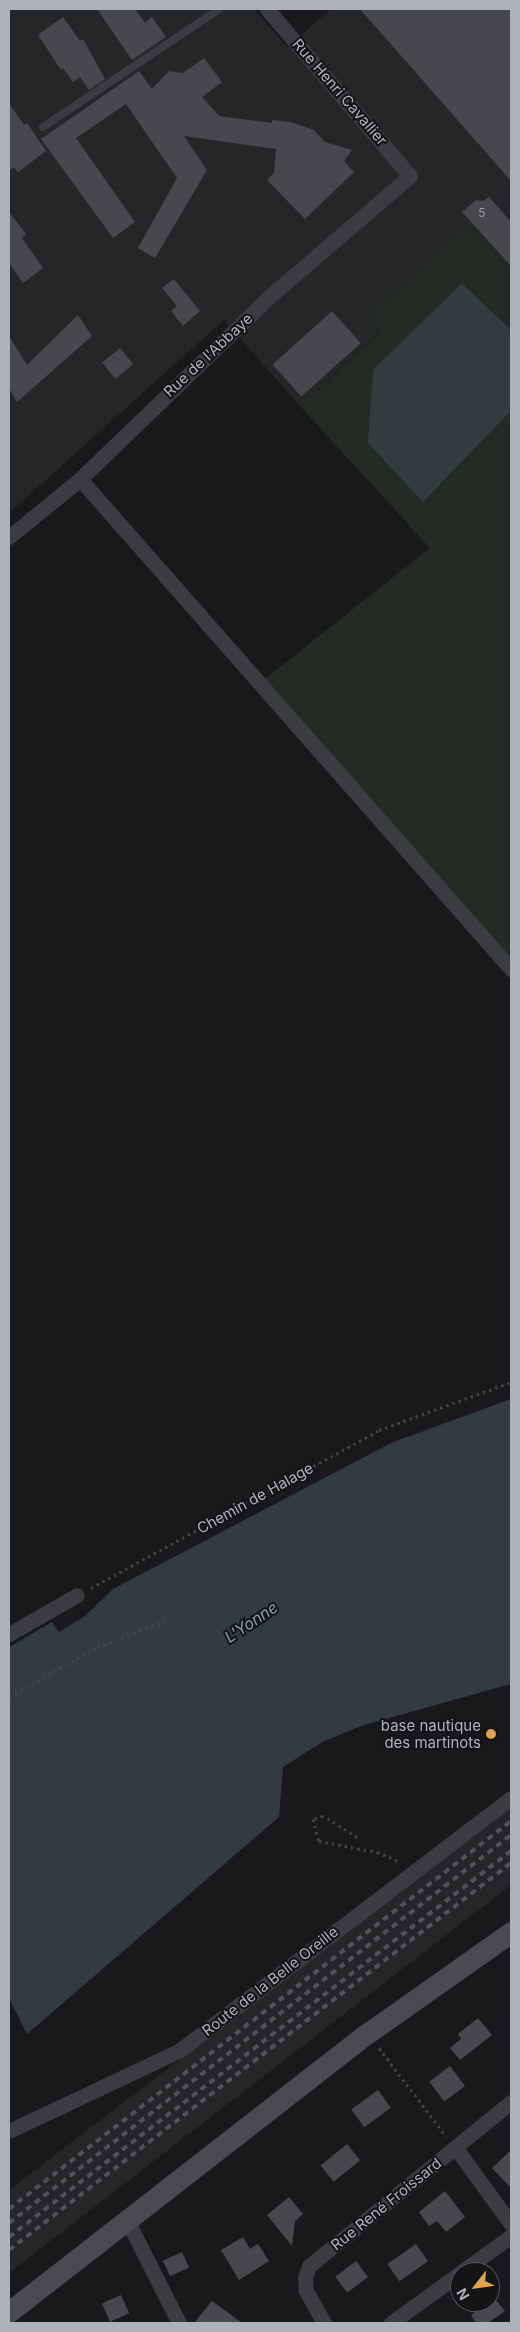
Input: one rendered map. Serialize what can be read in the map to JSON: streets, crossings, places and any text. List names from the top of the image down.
{
  "streets": {
    "street": [
      "Rue Henri Cavallier",
      "Rue de l'Abbaye",
      "Route de la Belle Oreille",
      "Rue René Froissard"
    ],
    "path": ["Chemin de Halage"]
  },
  "crossings": [
    ["Rue Henri Cavallier", "Rue de l'Abbaye"]
  ],
  "water": ["L'Yonne"],
  "places": ["base nautique des martinots"],
  "house_numbers": ["5"],
  "north": "bottom left"
}
